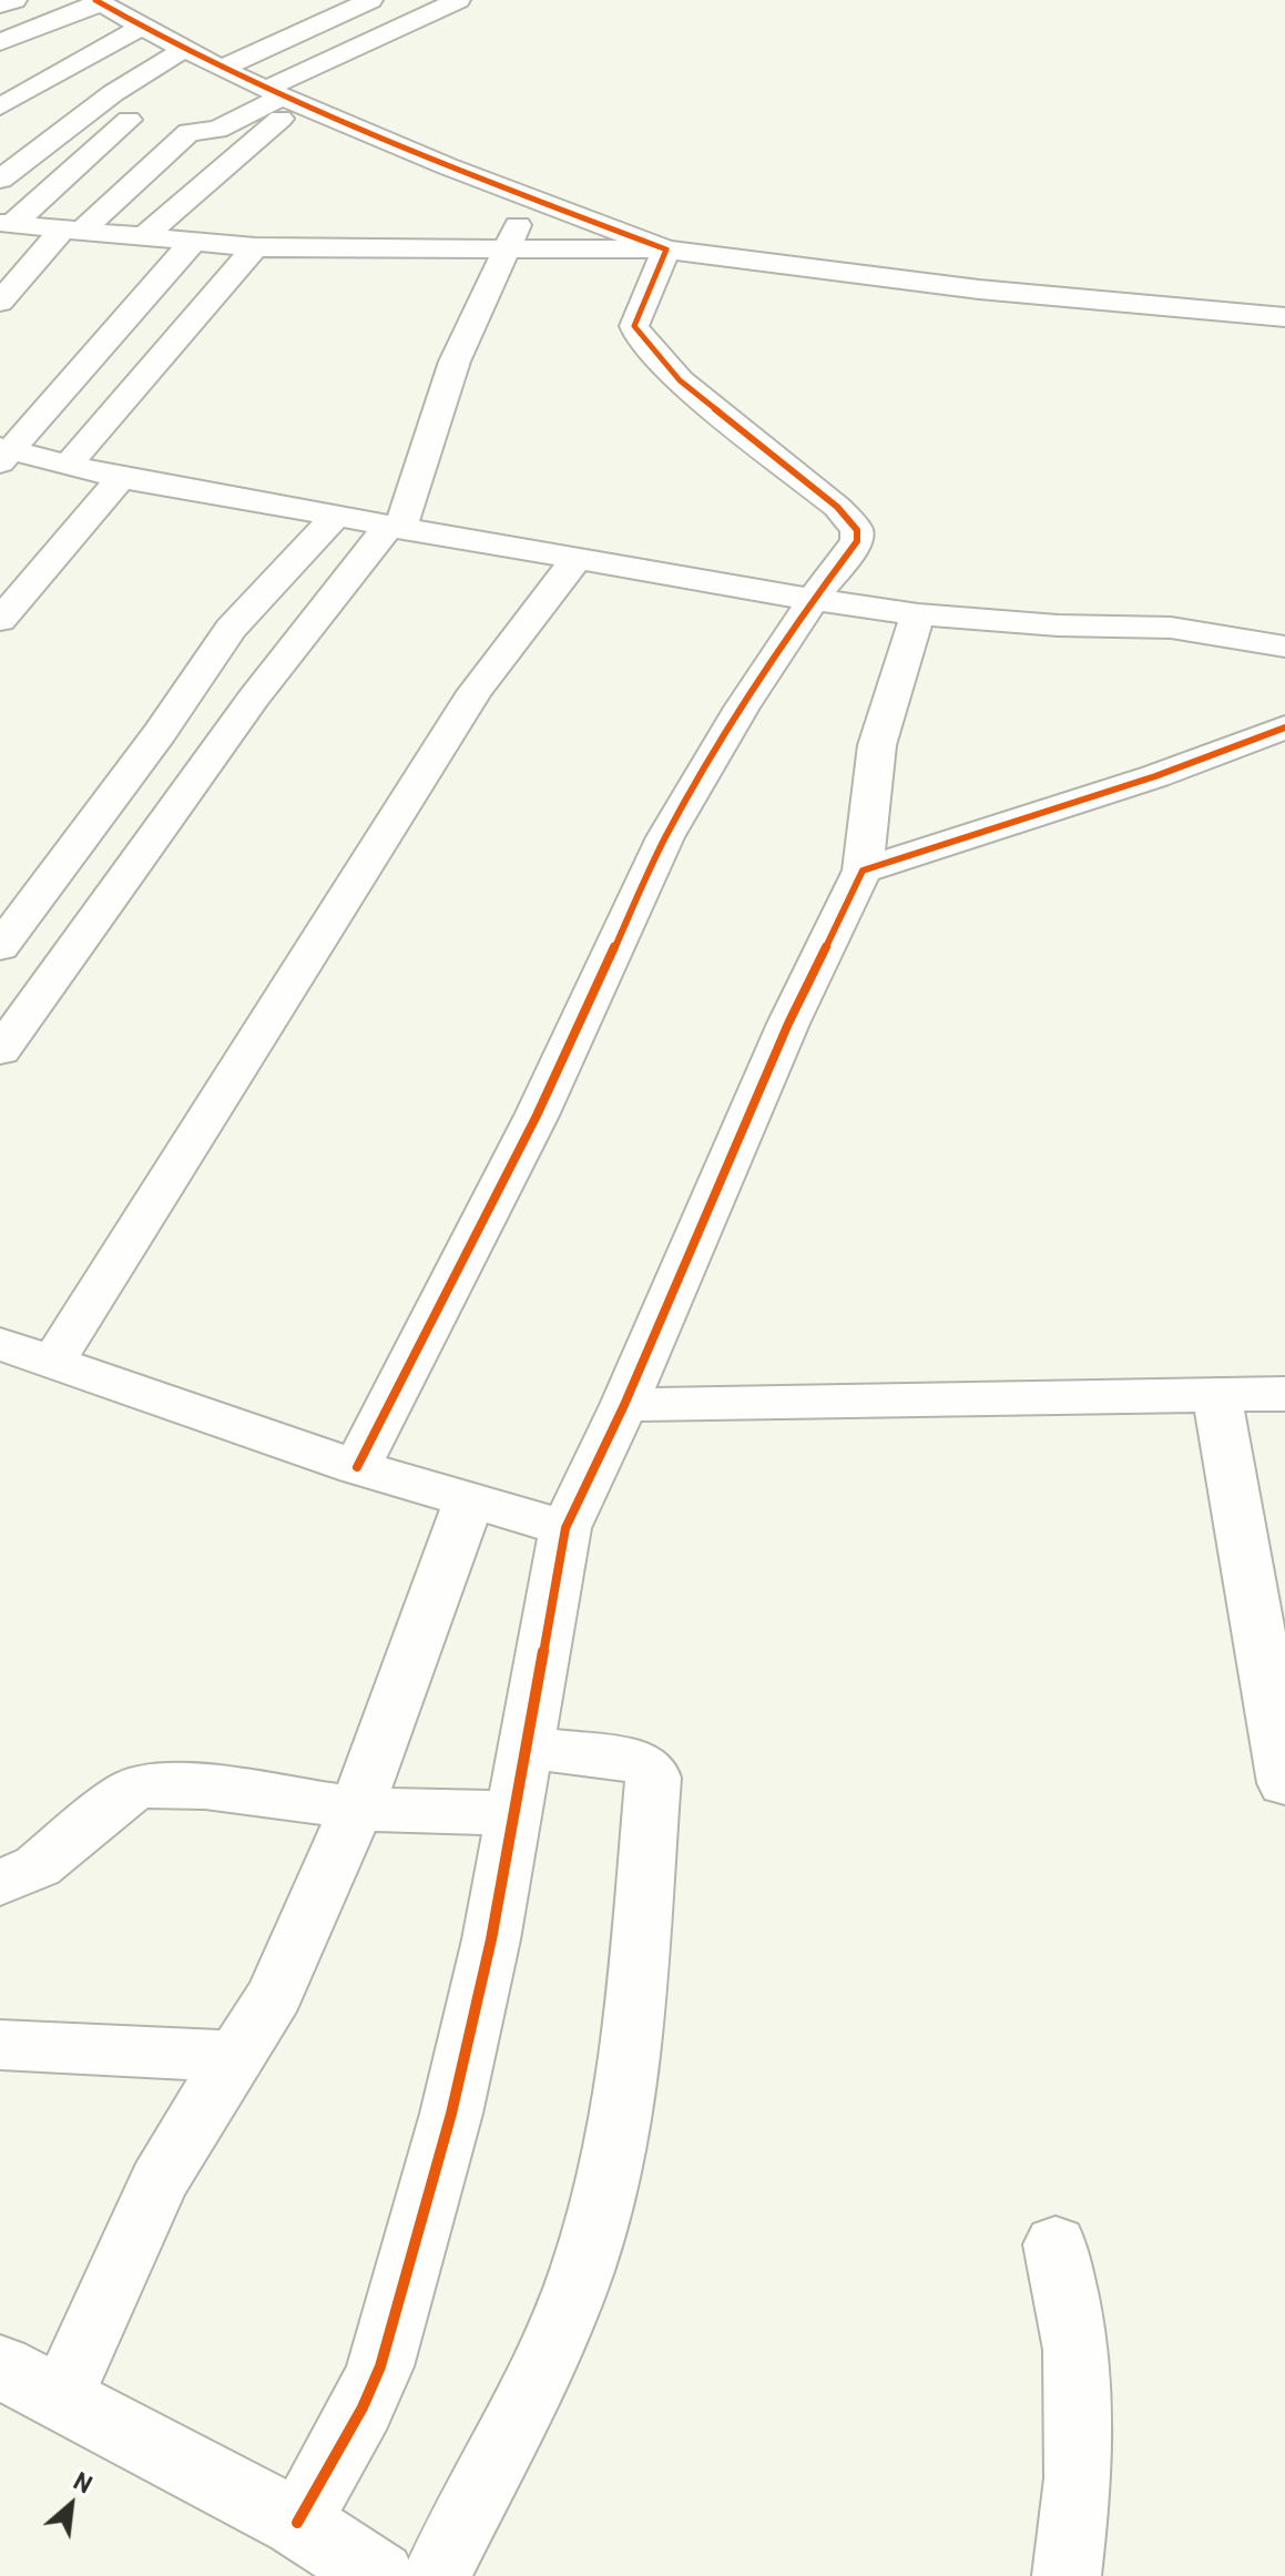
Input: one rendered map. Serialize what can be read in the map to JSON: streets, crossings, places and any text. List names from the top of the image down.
{
  "north": "top right"
}
